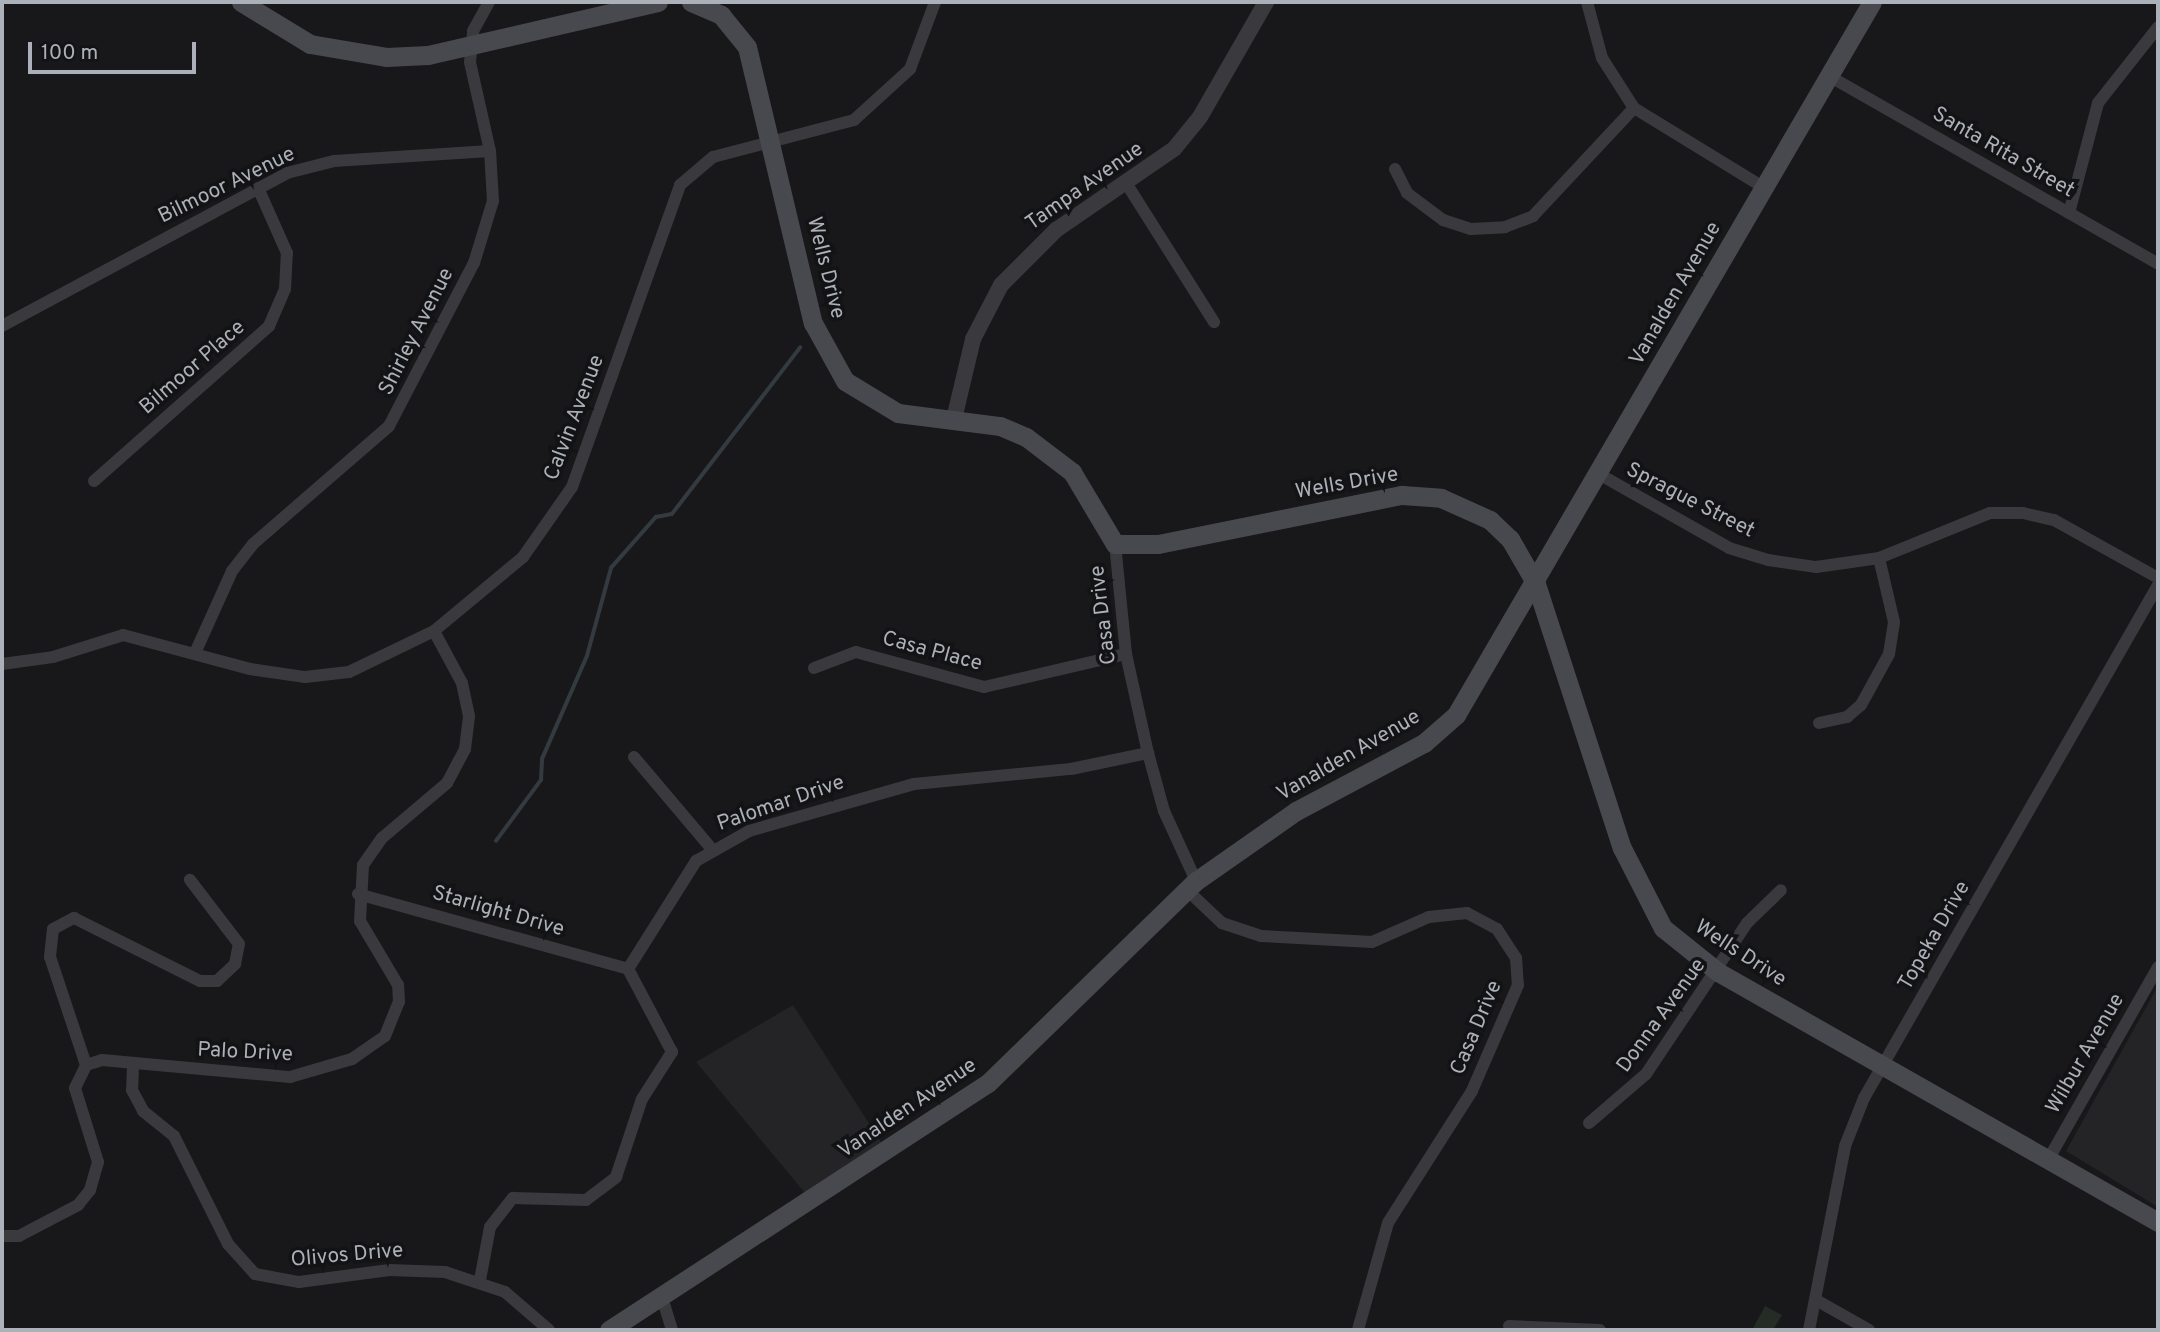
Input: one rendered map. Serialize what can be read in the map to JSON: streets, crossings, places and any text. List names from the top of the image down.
{
  "streets": {
    "main road": ["Wells Drive", "Vanalden Avenue"],
    "street": [
      "Santa Rita Street",
      "Bilmoor Avenue",
      "Tampa Avenue",
      "Shirley Avenue",
      "Bilmoor Place",
      "Calvin Avenue",
      "Sprague Street",
      "Casa Drive",
      "Casa Place",
      "Palomar Drive",
      "Starlight Drive",
      "Topeka Drive",
      "Donna Avenue",
      "Palo Drive",
      "Wilbur Avenue",
      "Olivos Drive"
    ]
  },
  "crossings": [
    ["Santa Rita Street", "Vanalden Avenue"],
    ["Bilmoor Avenue", "Shirley Avenue"],
    ["Bilmoor Avenue", "Bilmoor Place"],
    ["Tampa Avenue", "Wells Drive"],
    ["Wells Drive", "Vanalden Avenue"],
    ["Wells Drive", "Calvin Avenue"],
    ["Wells Drive", "Casa Drive"],
    ["Wells Drive", "Topeka Drive"],
    ["Wells Drive", "Donna Avenue"],
    ["Wells Drive", "Wilbur Avenue"],
    ["Vanalden Avenue", "Sprague Street"],
    ["Vanalden Avenue", "Casa Drive"],
    ["Shirley Avenue", "Calvin Avenue"],
    ["Calvin Avenue", "Palo Drive"],
    ["Casa Drive", "Casa Place"],
    ["Casa Drive", "Palomar Drive"],
    ["Palomar Drive", "Starlight Drive"],
    ["Starlight Drive", "Palo Drive"],
    ["Palo Drive", "Olivos Drive"]
  ],
  "scale_bar": "100 m"
}
